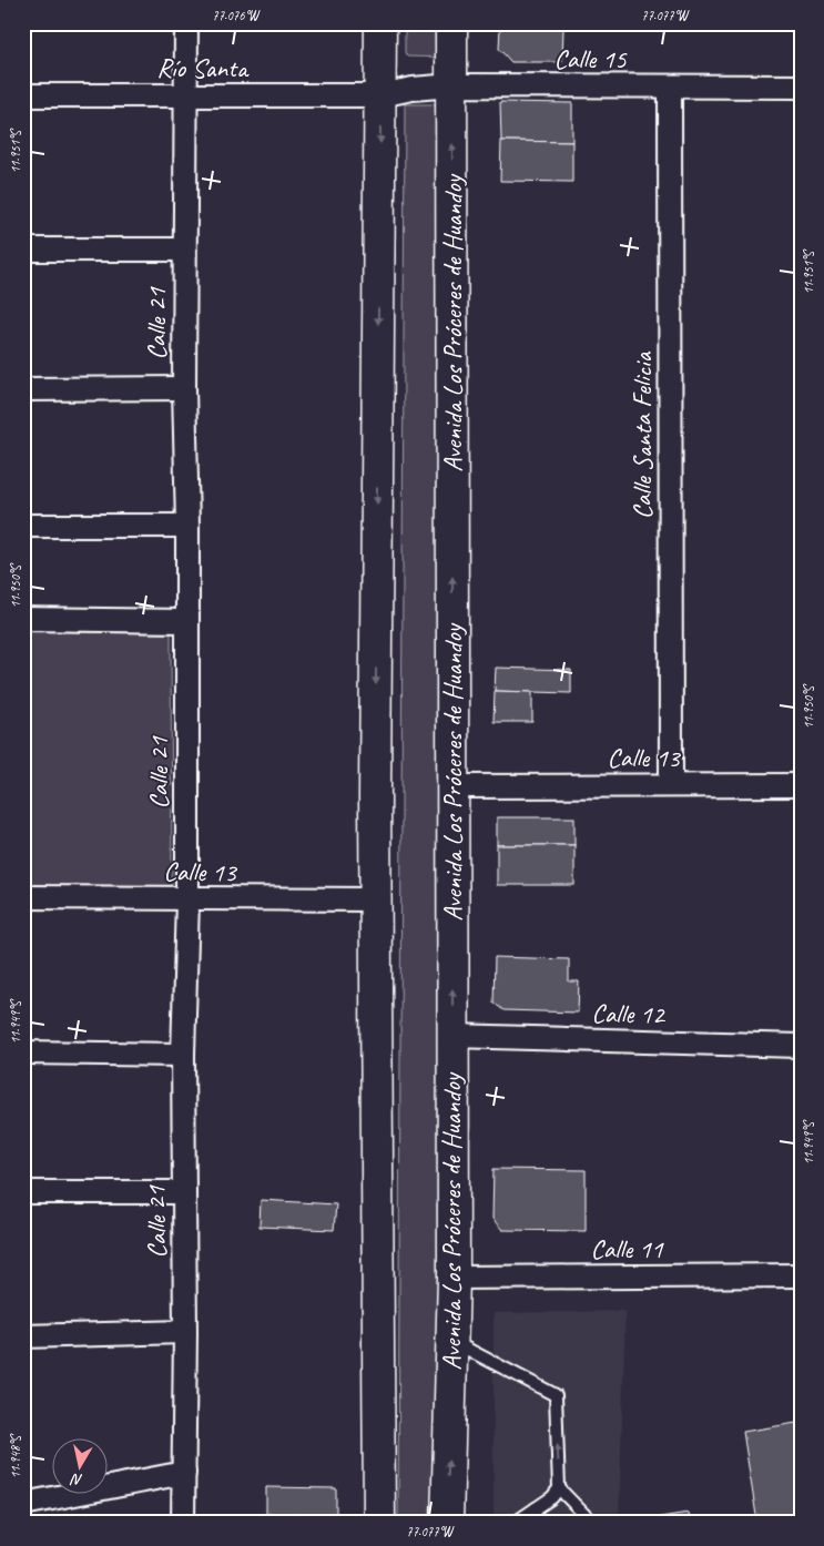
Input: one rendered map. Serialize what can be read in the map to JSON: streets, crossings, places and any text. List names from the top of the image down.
{
  "streets": {
    "main road": ["Avenida Los Próceres de Huandoy"],
    "street": [
      "Calle 15",
      "Río Santa",
      "Calle 21",
      "Calle Santa Felicia",
      "Calle 13",
      "Calle 12",
      "Calle 11"
    ]
  },
  "crossings": [
    ["Calle 15", "Río Santa"],
    ["Calle 15", "Avenida Los Próceres de Huandoy"],
    ["Calle 15", "Calle Santa Felicia"],
    ["Río Santa", "Calle 21"],
    ["Calle 21", "Calle 13"],
    ["Avenida Los Próceres de Huandoy", "Calle 13"],
    ["Avenida Los Próceres de Huandoy", "Calle 12"],
    ["Avenida Los Próceres de Huandoy", "Calle 11"],
    ["Calle Santa Felicia", "Calle 13"]
  ],
  "north": "bottom",
  "coordinates": [
    "77.076°W",
    "77.077°W",
    "11.951°S",
    "11.950°S",
    "11.949°S",
    "11.948°S"
  ]
}
